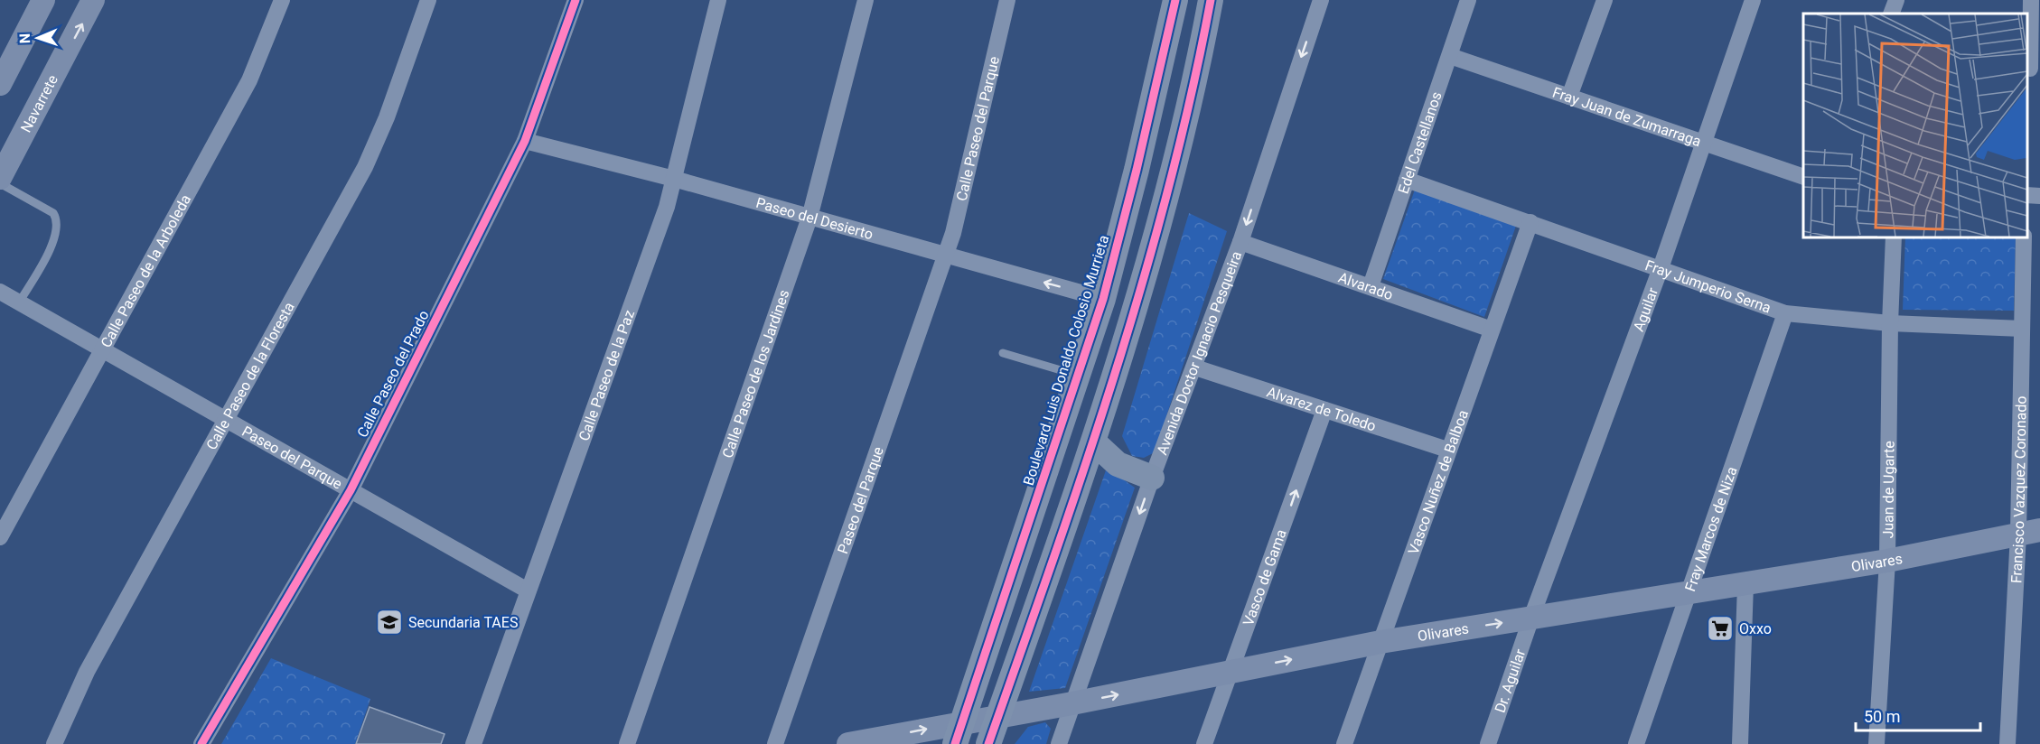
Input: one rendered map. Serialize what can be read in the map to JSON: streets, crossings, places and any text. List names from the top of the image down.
{
  "streets": {
    "main road": ["Navarrete", "Boulevard Luis Donaldo Colosio Murrieta", "Olivares"],
    "street": [
      "Fray Juan de Zumarraga",
      "Calle Paseo del Parque",
      "Edel Castellanos",
      "Paseo del Desierto",
      "Calle Paseo de la Arboleda",
      "Alvarado",
      "Fray Jumperio Serna",
      "Aguilar",
      "Avenida Doctor Ignacio Pesqueira",
      "Calle Paseo del Prado",
      "Calle Paseo de la Paz",
      "Calle Paseo de los Jardines",
      "Calle Paseo de la Floresta",
      "Alvarez de Toledo",
      "Paseo del Parque",
      "Vasco Nuñez de Balboa",
      "Juan de Ugarte",
      "Francisco Vazquez Coronado",
      "Fray Marcos de Niza",
      "Vasco de Gama",
      "Dr. Aguilar"
    ]
  },
  "crossings": [
    ["Fray Juan de Zumarraga", "Edel Castellanos"],
    ["Fray Juan de Zumarraga", "Aguilar"],
    ["Calle Paseo del Parque", "Paseo del Desierto"],
    ["Calle Paseo del Parque", "Paseo del Parque"],
    ["Edel Castellanos", "Alvarado"],
    ["Edel Castellanos", "Fray Jumperio Serna"],
    ["Paseo del Desierto", "Boulevard Luis Donaldo Colosio Murrieta"],
    ["Paseo del Desierto", "Calle Paseo del Prado"],
    ["Paseo del Desierto", "Calle Paseo de la Paz"],
    ["Paseo del Desierto", "Calle Paseo de los Jardines"],
    ["Paseo del Desierto", "Paseo del Parque"],
    ["Calle Paseo de la Arboleda", "Paseo del Parque"],
    ["Alvarado", "Avenida Doctor Ignacio Pesqueira"],
    ["Alvarado", "Vasco Nuñez de Balboa"],
    ["Fray Jumperio Serna", "Aguilar"],
    ["Fray Jumperio Serna", "Vasco Nuñez de Balboa"],
    ["Fray Jumperio Serna", "Juan de Ugarte"],
    ["Fray Jumperio Serna", "Francisco Vazquez Coronado"],
    ["Fray Jumperio Serna", "Fray Marcos de Niza"],
    ["Aguilar", "Olivares"],
    ["Aguilar", "Dr. Aguilar"],
    ["Avenida Doctor Ignacio Pesqueira", "Alvarez de Toledo"],
    ["Avenida Doctor Ignacio Pesqueira", "Olivares"],
    ["Boulevard Luis Donaldo Colosio Murrieta", "Olivares"],
    ["Calle Paseo del Prado", "Paseo del Parque"],
    ["Calle Paseo de la Paz", "Paseo del Parque"],
    ["Calle Paseo de la Floresta", "Paseo del Parque"],
    ["Alvarez de Toledo", "Vasco Nuñez de Balboa"],
    ["Alvarez de Toledo", "Vasco de Gama"],
    ["Vasco Nuñez de Balboa", "Olivares"],
    ["Juan de Ugarte", "Olivares"],
    ["Francisco Vazquez Coronado", "Olivares"],
    ["Fray Marcos de Niza", "Olivares"],
    ["Olivares", "Vasco de Gama"],
    ["Olivares", "Dr. Aguilar"]
  ],
  "one_way": ["Avenida Doctor Ignacio Pesqueira", "Olivares", "Vasco de Gama"],
  "places": {
    "school or university": ["Secundaria TAES"],
    "supermarket": ["Oxxo"]
  },
  "scale_bar": "50 m",
  "north": "left"
}
